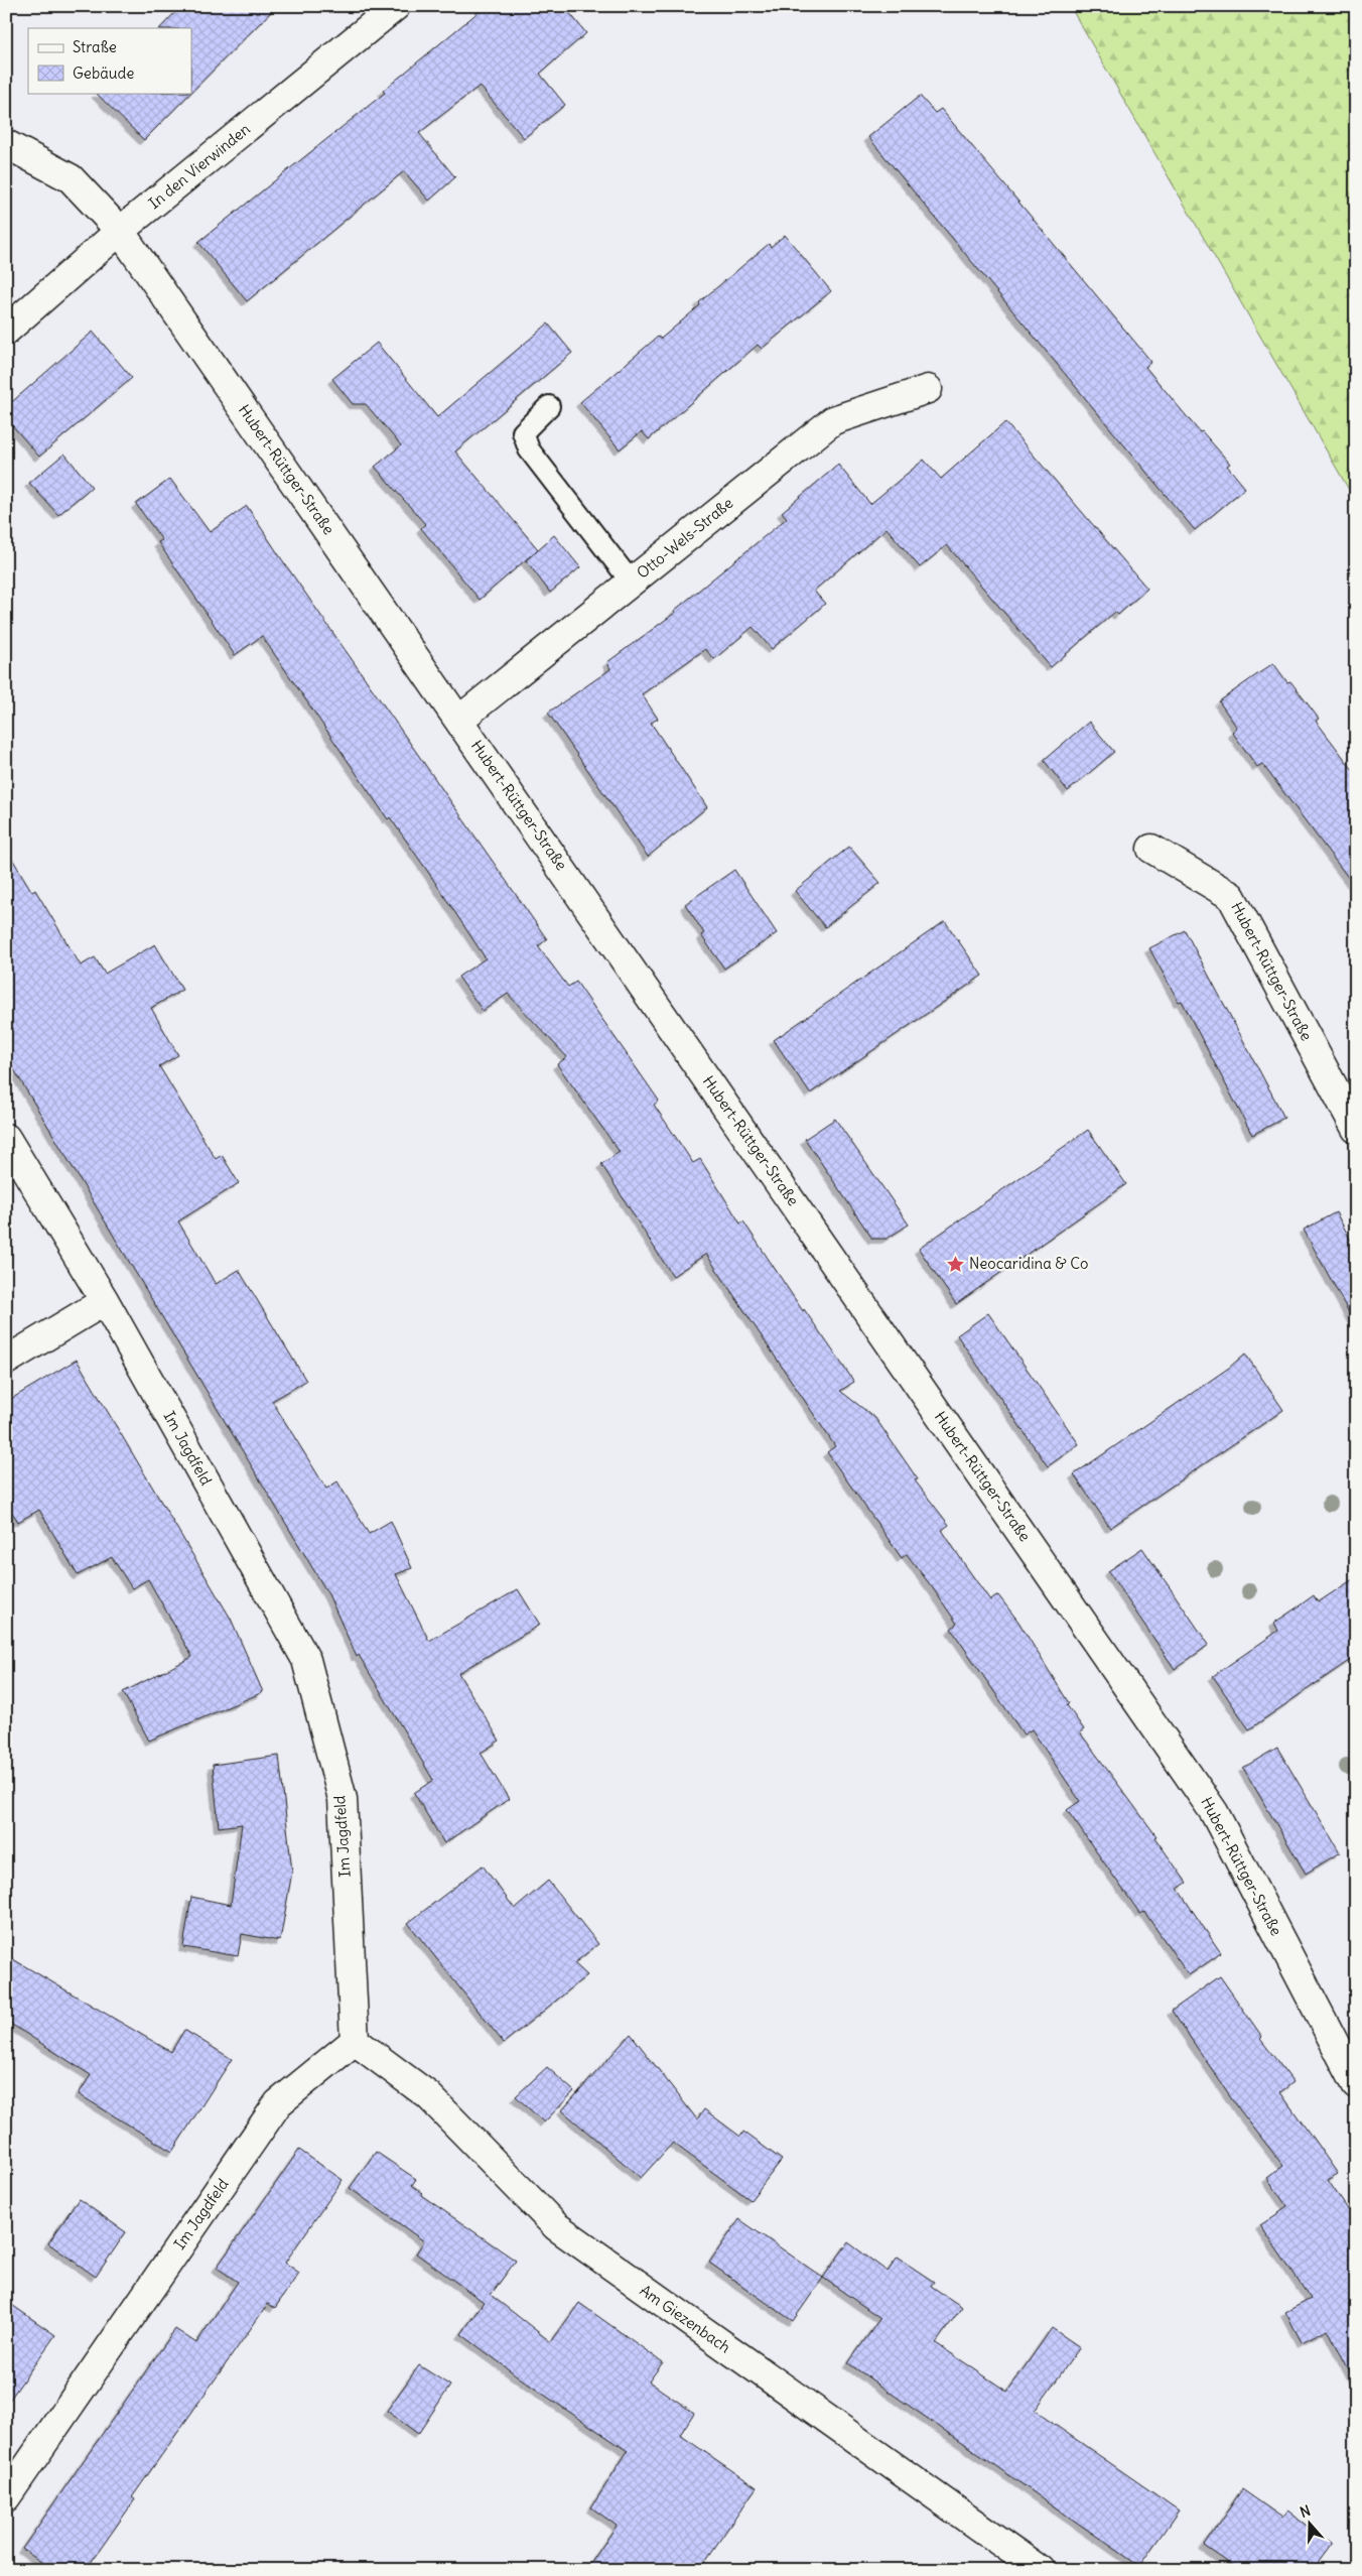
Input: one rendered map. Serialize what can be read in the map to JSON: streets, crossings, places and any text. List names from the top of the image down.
{
  "streets": {
    "street": [
      "In den Vierwinden",
      "Hubert-Rüttger-Straße",
      "Otto-Wels-Straße",
      "Im Jagdfeld",
      "Am Giezenbach"
    ]
  },
  "crossings": [
    ["In den Vierwinden", "Hubert-Rüttger-Straße"],
    ["Hubert-Rüttger-Straße", "Otto-Wels-Straße"],
    ["Im Jagdfeld", "Am Giezenbach"]
  ],
  "places": {
    "place": ["Neocaridina & Co"]
  },
  "legend": ["Straße", "Gebäude"],
  "north": "top"
}
